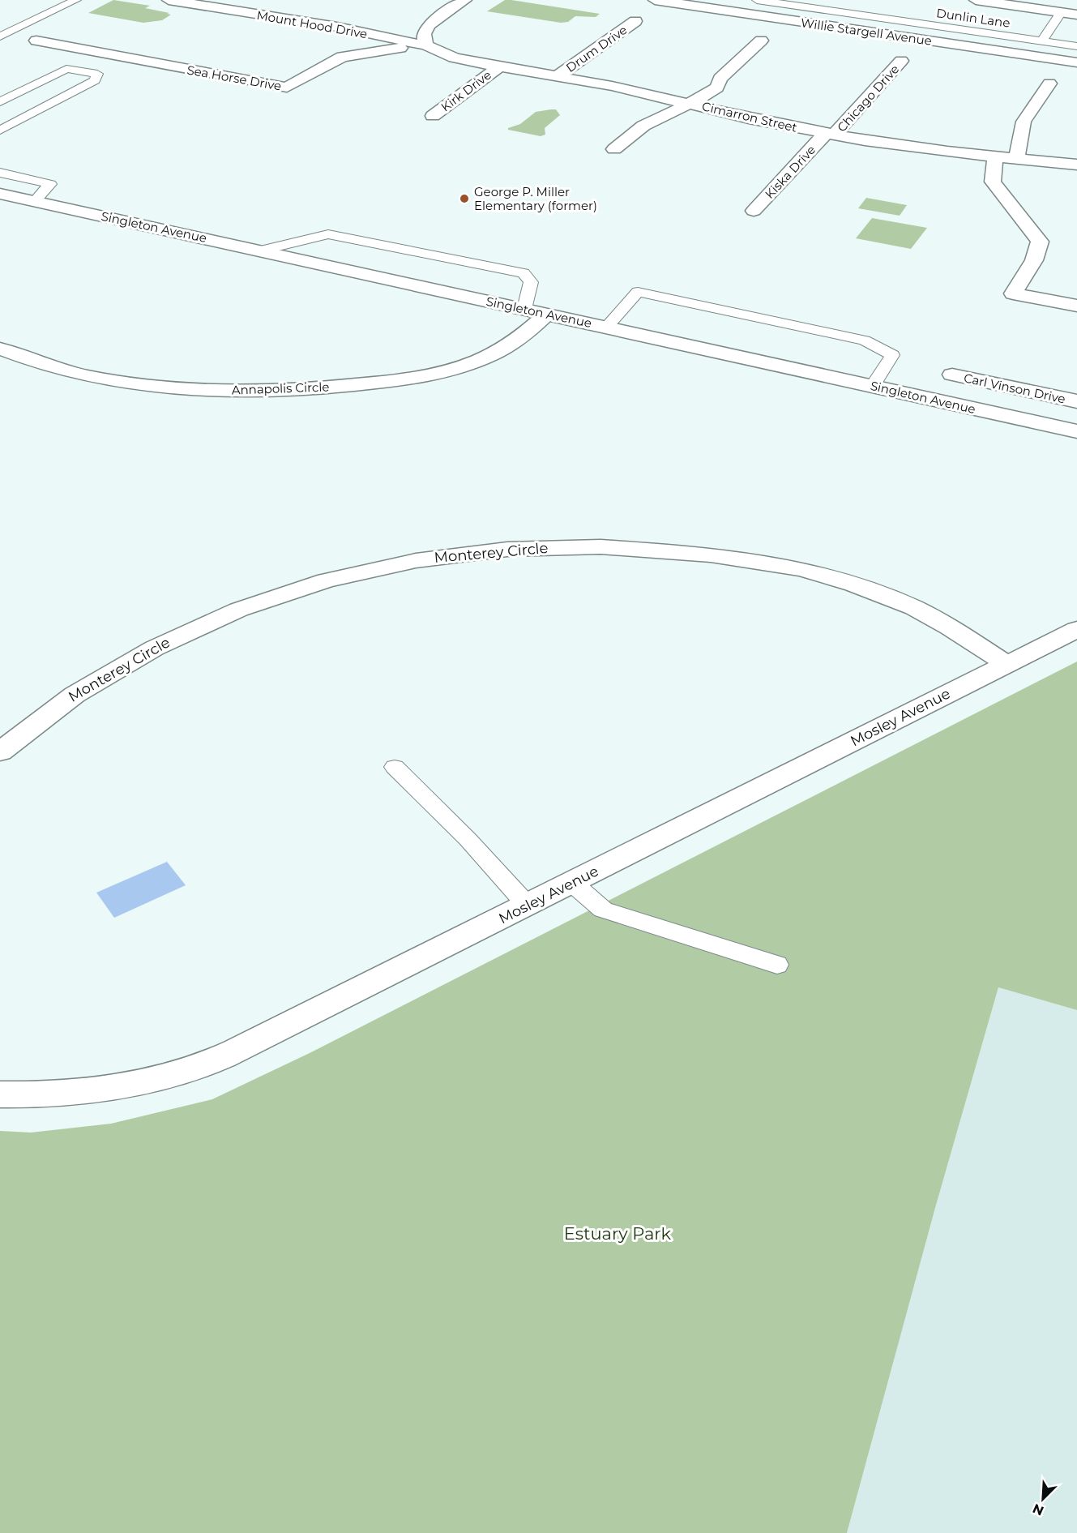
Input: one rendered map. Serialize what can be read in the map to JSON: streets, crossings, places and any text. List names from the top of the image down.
{
  "streets": {
    "street": [
      "Mount Hood Drive",
      "Willie Stargell Avenue",
      "Drum Drive",
      "Sea Horse Drive",
      "Kirk Drive",
      "Chicago Drive",
      "Cimarron Street",
      "Kiska Drive",
      "Singleton Avenue",
      "Annapolis Circle",
      "Carl Vinson Drive",
      "Monterey Circle",
      "Mosley Avenue"
    ],
    "lane": ["Dunlin Lane"]
  },
  "crossings": [
    ["Mount Hood Drive", "Sea Horse Drive"],
    ["Mount Hood Drive", "Cimarron Street"],
    ["Drum Drive", "Cimarron Street"],
    ["Sea Horse Drive", "Cimarron Street"],
    ["Kirk Drive", "Cimarron Street"],
    ["Chicago Drive", "Cimarron Street"],
    ["Chicago Drive", "Kiska Drive"],
    ["Cimarron Street", "Kiska Drive"],
    ["Singleton Avenue", "Annapolis Circle"],
    ["Monterey Circle", "Mosley Avenue"]
  ],
  "parks": ["Estuary Park"],
  "places": ["George P. Miller Elementary (former)"],
  "north": "bottom left"
}
